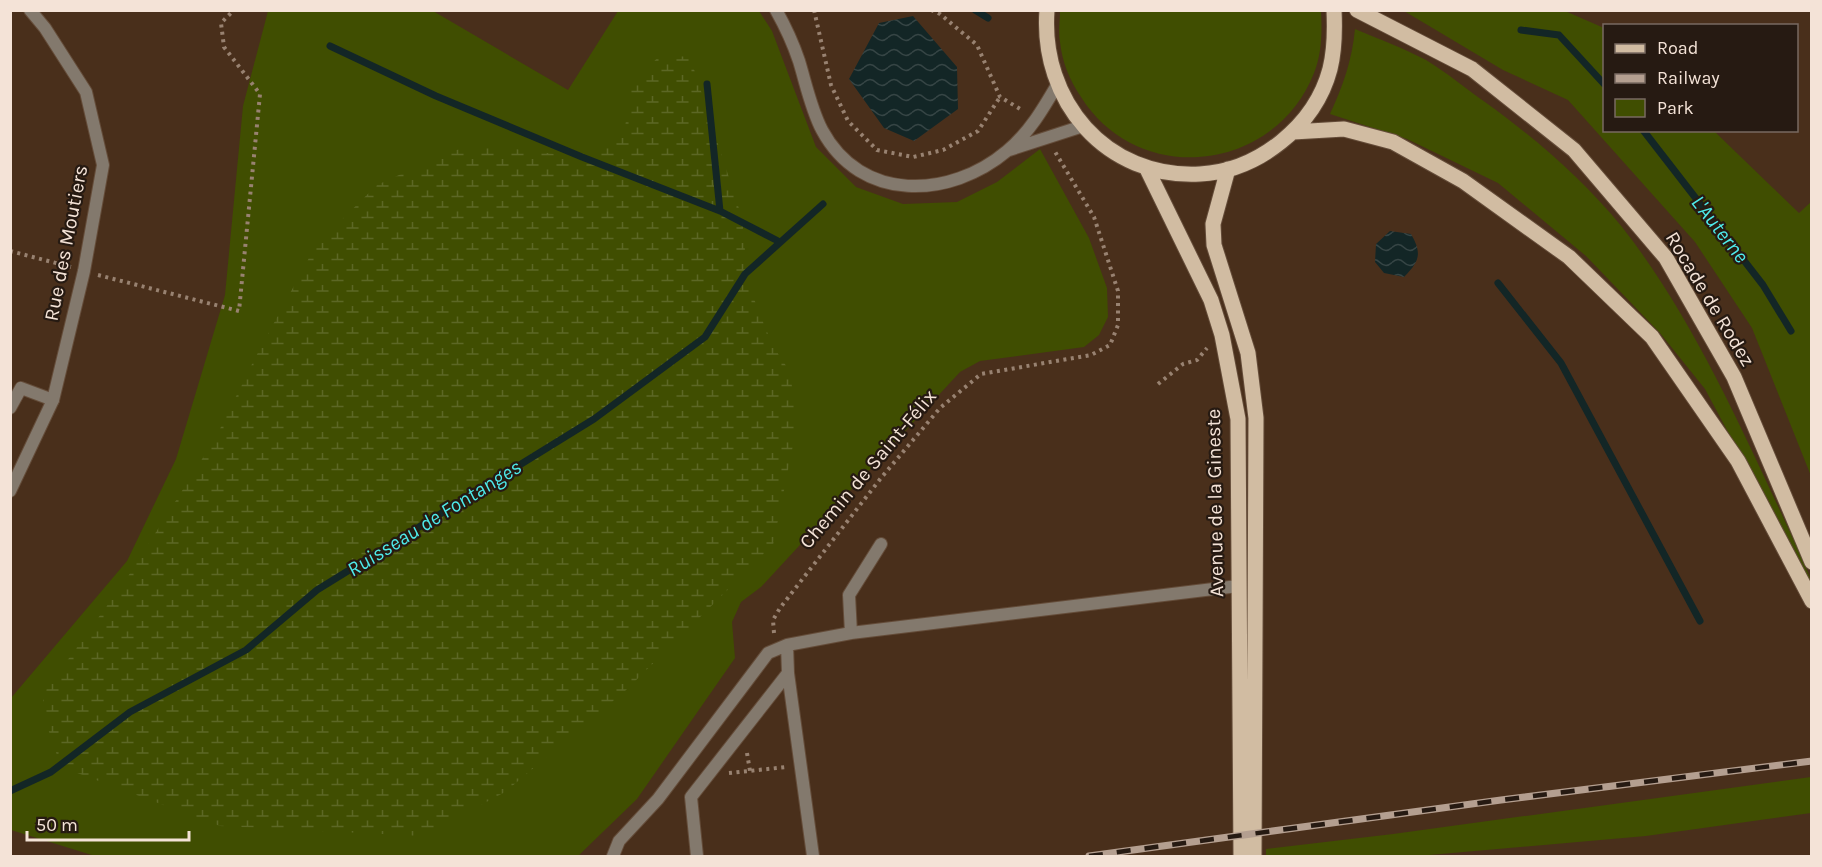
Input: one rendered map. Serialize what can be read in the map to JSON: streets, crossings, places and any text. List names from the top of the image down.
{
  "streets": {
    "main road": ["Rocade de Rodez", "Avenue de la Gineste"],
    "street": ["Rue des Moutiers"],
    "path": ["Chemin de Saint-Félix"]
  },
  "water": ["L'Auterne", "Ruisseau de Fontanges"],
  "legend": ["Road", "Railway", "Park"],
  "scale_bar": "50 m"
}
